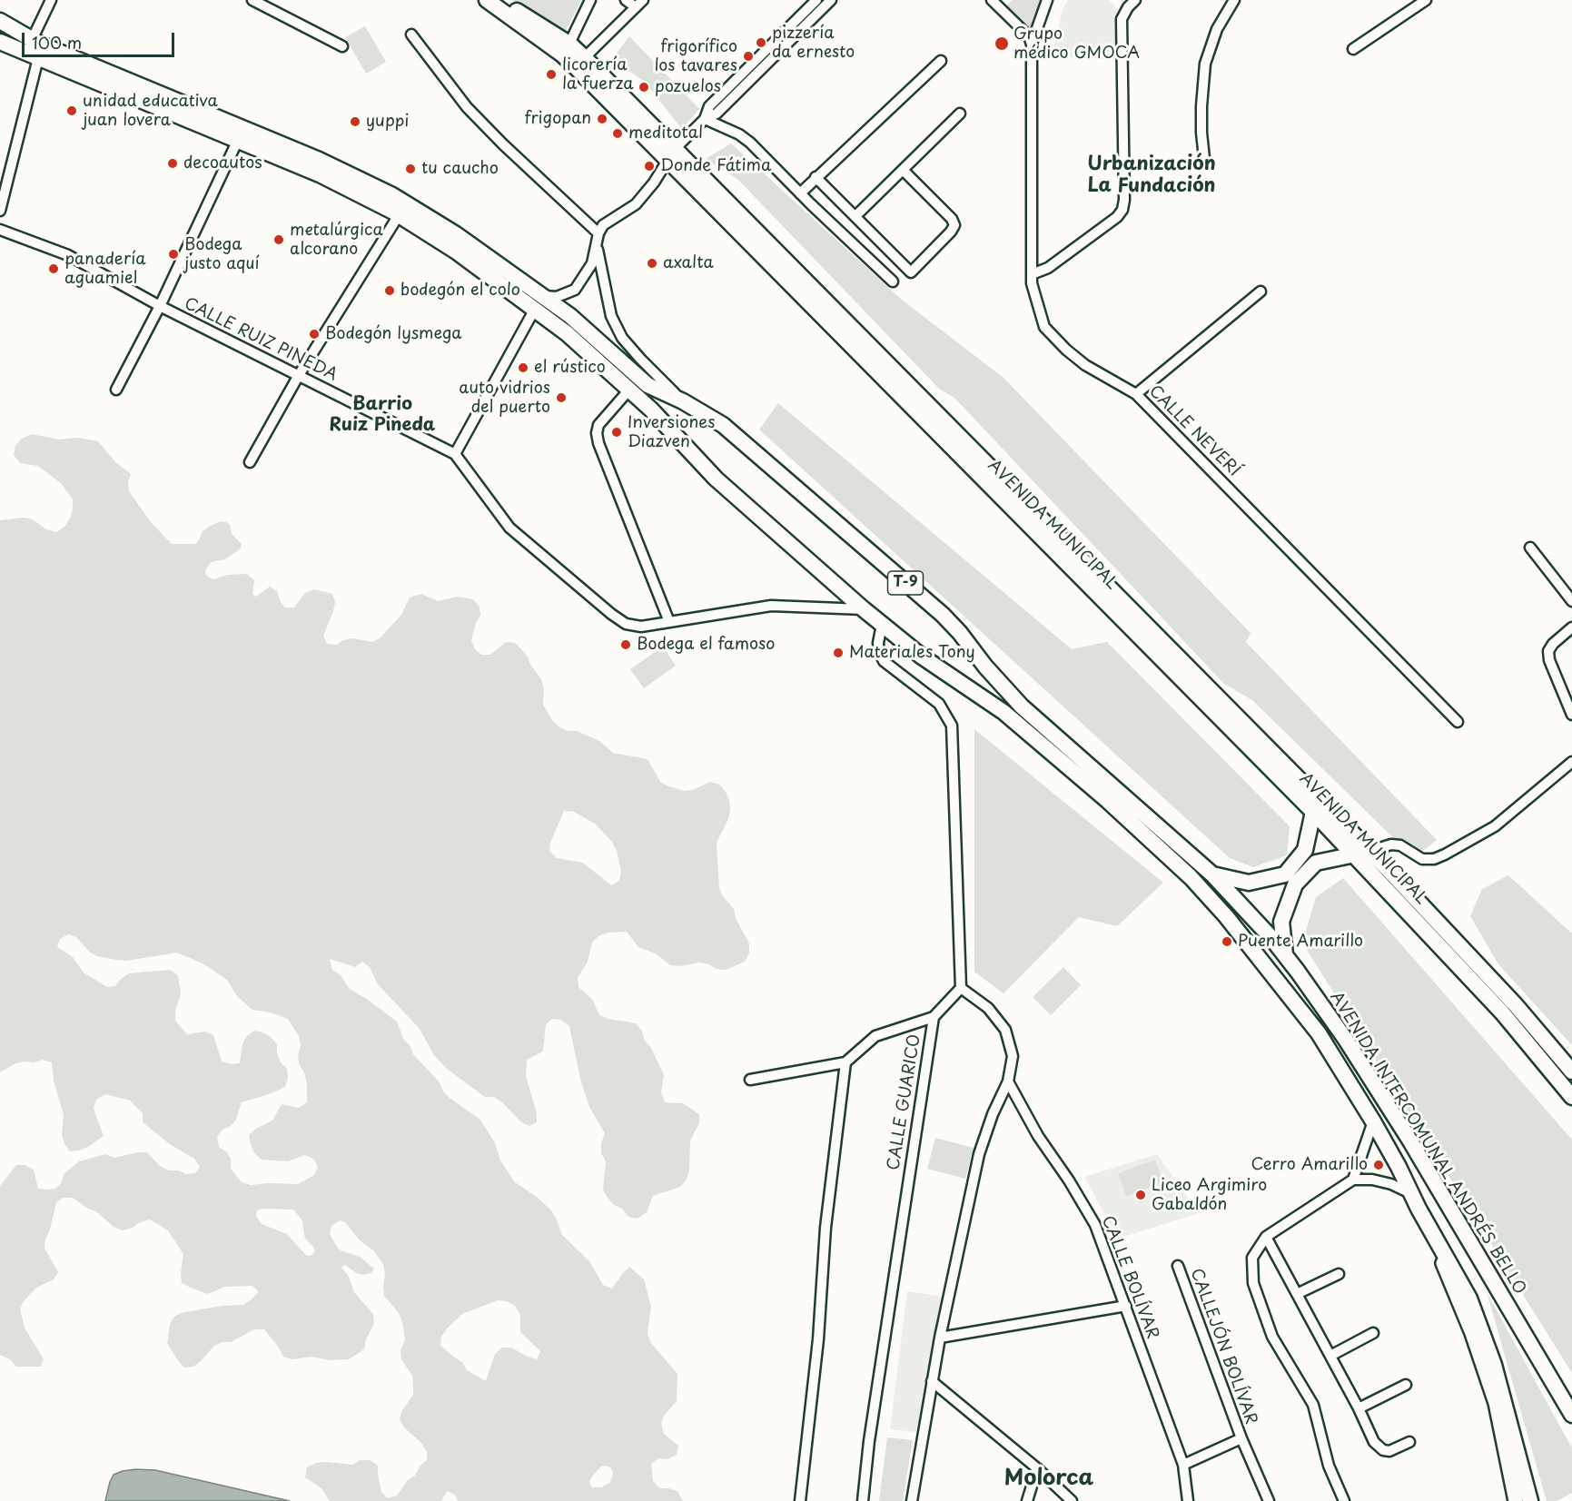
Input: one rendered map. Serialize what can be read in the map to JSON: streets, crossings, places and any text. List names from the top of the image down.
{
  "streets": {
    "highway": ["AVENIDA MUNICIPAL", "T-9", "AVENIDA INTERCOMUNAL ANDRÉS BELLO"],
    "street": [
      "CALLE RUIZ PINEDA",
      "CALLE NEVERÍ",
      "CALLE GUARICO",
      "CALLE BOLÍVAR",
      "CALLEJÓN BOLÍVAR"
    ]
  },
  "crossings": [
    ["CALLE RUIZ PINEDA", "AVENIDA INTERCOMUNAL ANDRÉS BELLO"],
    ["CALLE BOLÍVAR", "CALLEJÓN BOLÍVAR"]
  ],
  "districts": ["Urbanización La Fundación", "Barrio Ruiz Pineda", "Molorca"],
  "places": [
    "pizzería da ernesto",
    "Grupo médico GMOCA",
    "frigorífico los tavares",
    "licorería la fuerza",
    "pozuelos",
    "unidad educativa juan lovera",
    "frigopan",
    "yuppi",
    "meditotal",
    "decoautos",
    "Donde Fátima",
    "tu caucho",
    "metalúrgica alcorano",
    "Bodega justo aquí",
    "axalta",
    "panadería aguamiel",
    "bodegón el colo",
    "Bodegón lysmega",
    "el rústico",
    "auto vidrios del puerto",
    "Inversiones Diazven",
    "Bodega el famoso",
    "Materiales Tony",
    "Puente Amarillo",
    "Cerro Amarillo",
    "Liceo Argimiro Gabaldón"
  ],
  "scale_bar": "100 m"
}
